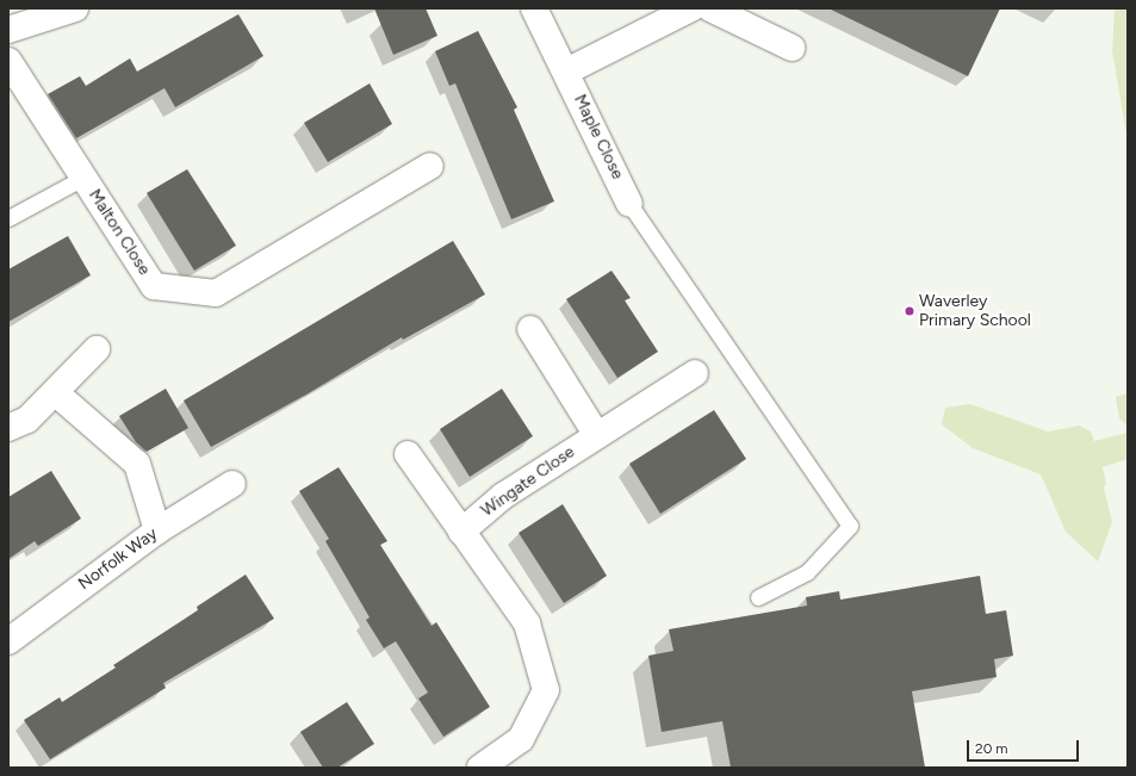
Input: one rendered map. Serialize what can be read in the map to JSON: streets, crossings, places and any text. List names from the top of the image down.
{
  "streets": {
    "street": [
      "Maple Close",
      "Malton Close",
      "Wingate Close",
      "Norfolk Way"
    ]
  },
  "places": ["Waverley Primary School"],
  "scale_bar": "20 m"
}
